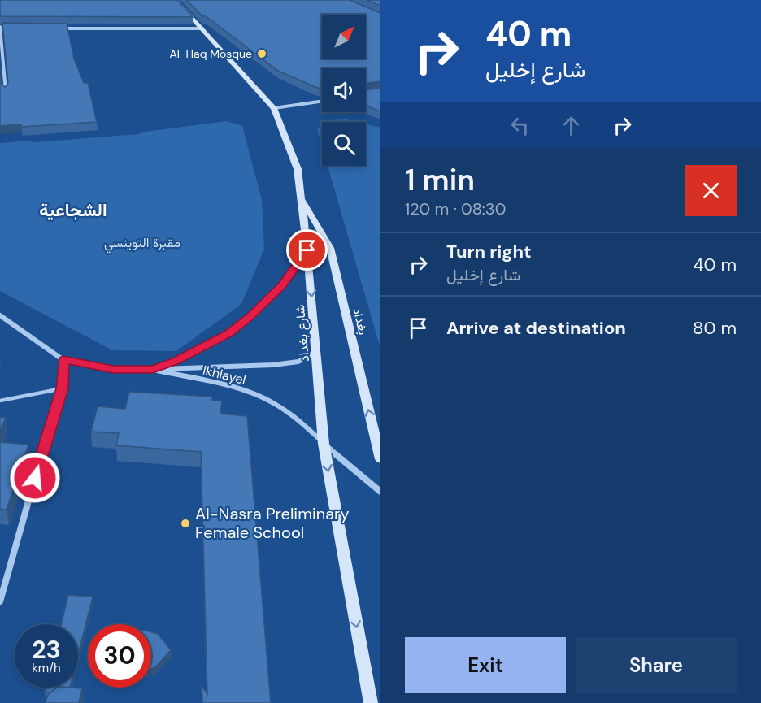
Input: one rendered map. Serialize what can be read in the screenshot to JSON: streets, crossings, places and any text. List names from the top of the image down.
{
  "streets": {
    "main road": ["بغداد", "شارع بغداد"],
    "street": ["Ikhlayel"]
  },
  "crossings": [
    ["بغداد", "شارع بغداد"],
    ["شارع بغداد", "Ikhlayel"]
  ],
  "one_way": ["بغداد", "شارع بغداد"],
  "districts": ["الشجاعية"],
  "parks": ["مقبرة التوينسي"],
  "places": ["Al-Haq Mosque", "Al-Nasra Preliminary Female School"],
  "north": "top right",
  "page": {
    "turn": ["40 m", "شارع إخليل"],
    "heading": ["1 min", "120 m · 08:30"],
    "list": [
      {
        "name": "Turn right",
        "note": "شارع إخليل",
        "value": "40 m"
      },
      {
        "name": "Arrive at destination",
        "value": "80 m"
      }
    ],
    "speed": "23 km/h",
    "limit": "30",
    "buttons": ["Exit", "Share"]
  }
}
